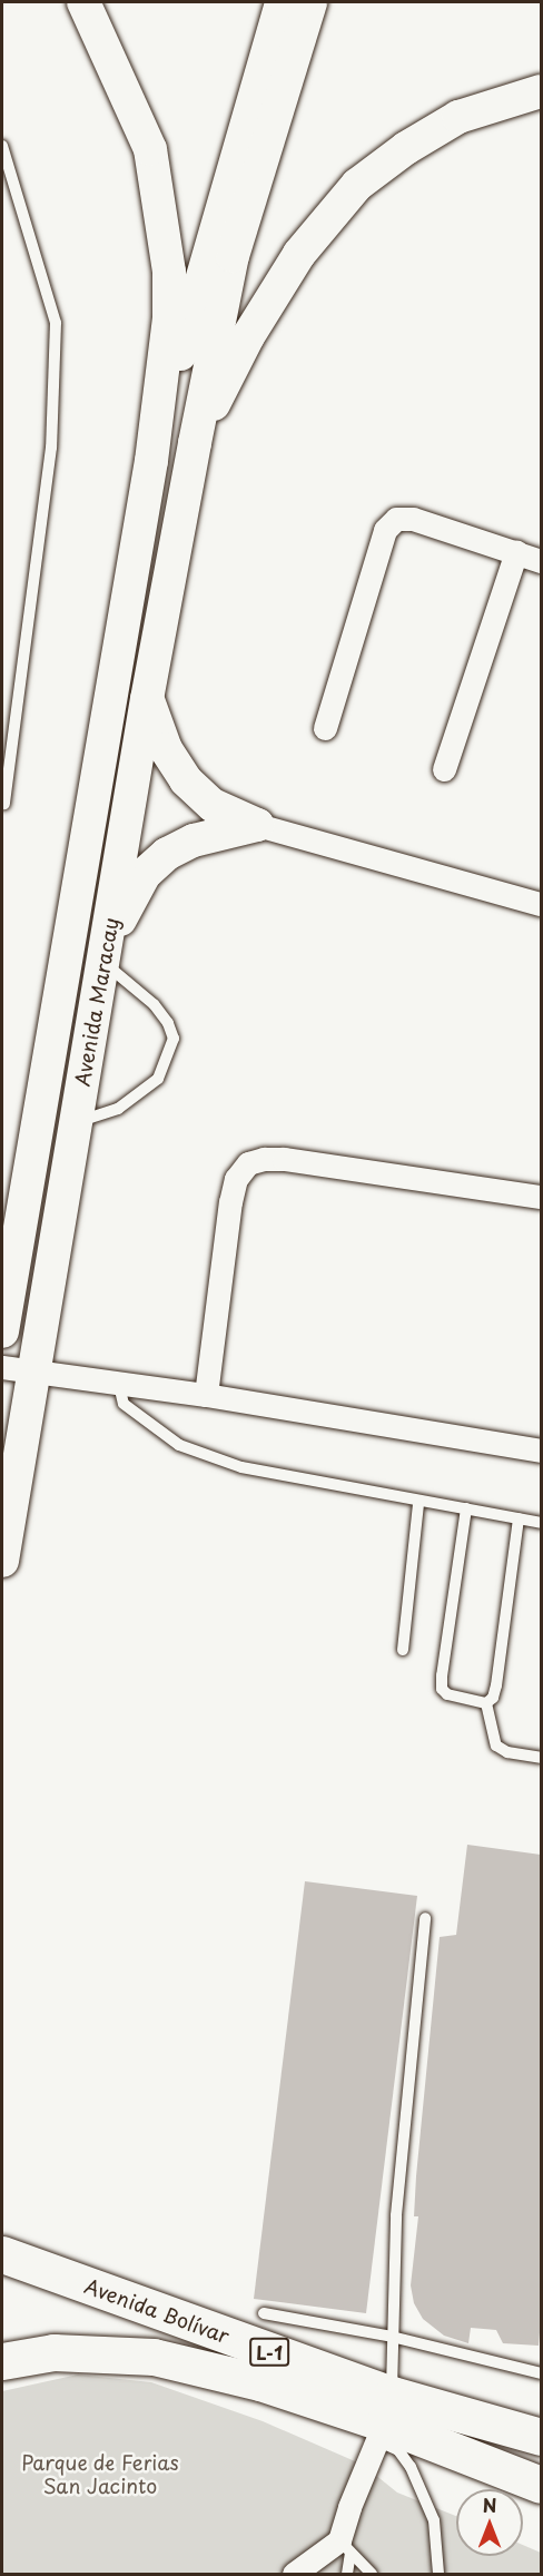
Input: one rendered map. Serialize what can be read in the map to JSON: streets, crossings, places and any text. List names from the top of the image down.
{
  "streets": {
    "main road": ["Avenida Bolívar", "L-1"],
    "street": ["Avenida Maracay"]
  },
  "parks": ["Parque de Ferias San Jacinto"],
  "north": "top"
}
